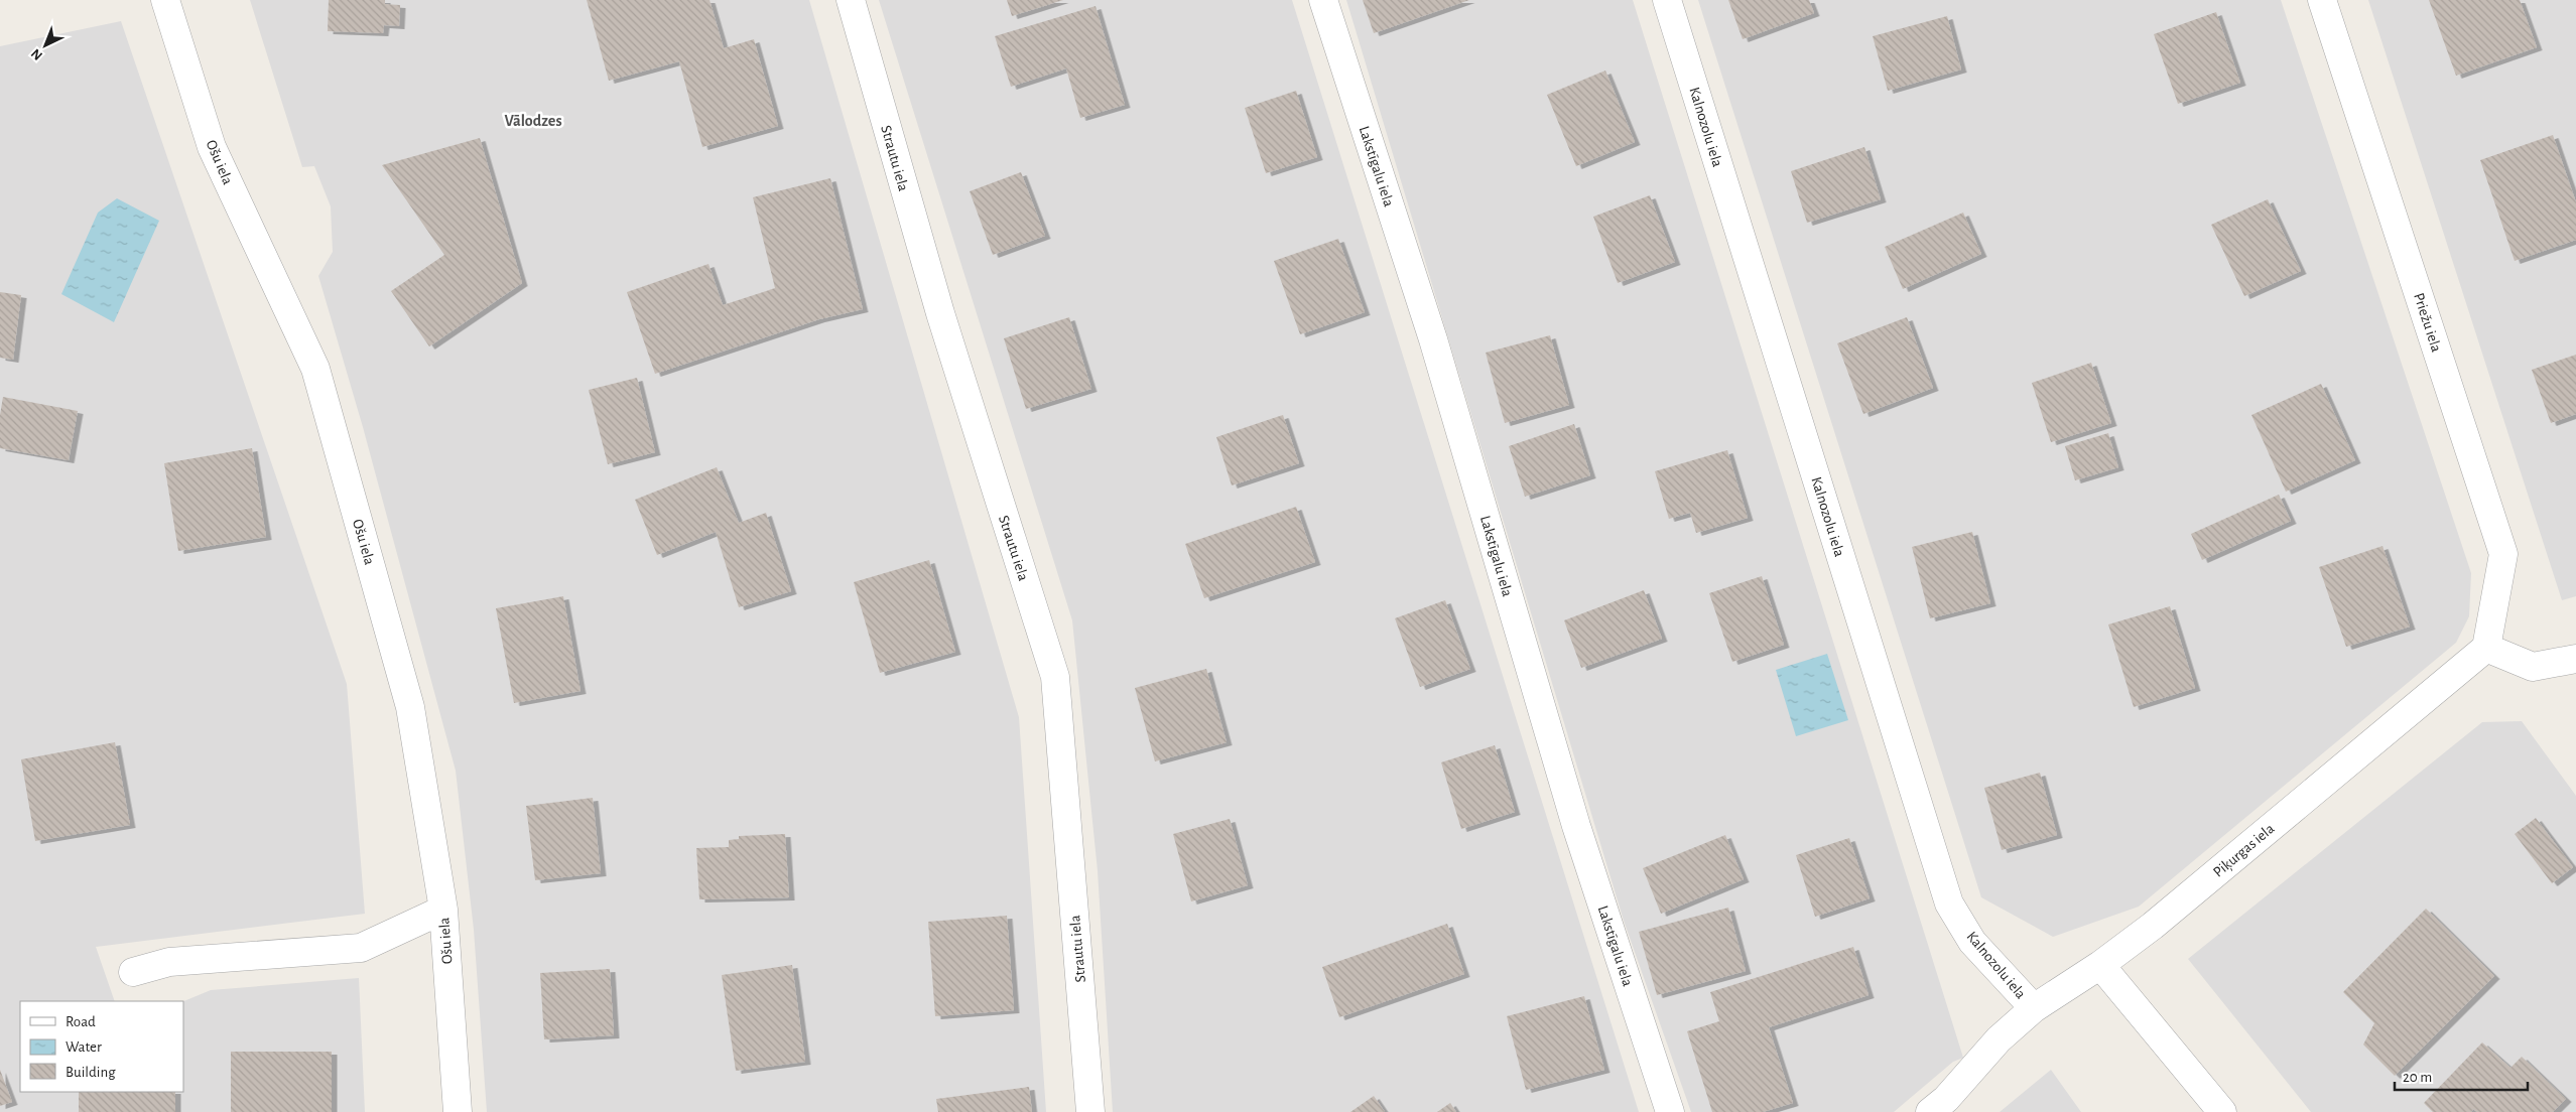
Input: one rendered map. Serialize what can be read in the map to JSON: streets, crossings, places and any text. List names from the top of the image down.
{
  "streets": {
    "street": [
      "Kalnozolu iela",
      "Strautu iela",
      "Ošu iela",
      "Lakstīgalu iela",
      "Priežu iela",
      "Piķurgas iela"
    ]
  },
  "crossings": [
    ["Kalnozolu iela", "Piķurgas iela"],
    ["Priežu iela", "Piķurgas iela"]
  ],
  "districts": ["Vālodzes"],
  "legend": ["Road", "Water", "Building"],
  "scale_bar": "20 m",
  "north": "bottom left"
}
